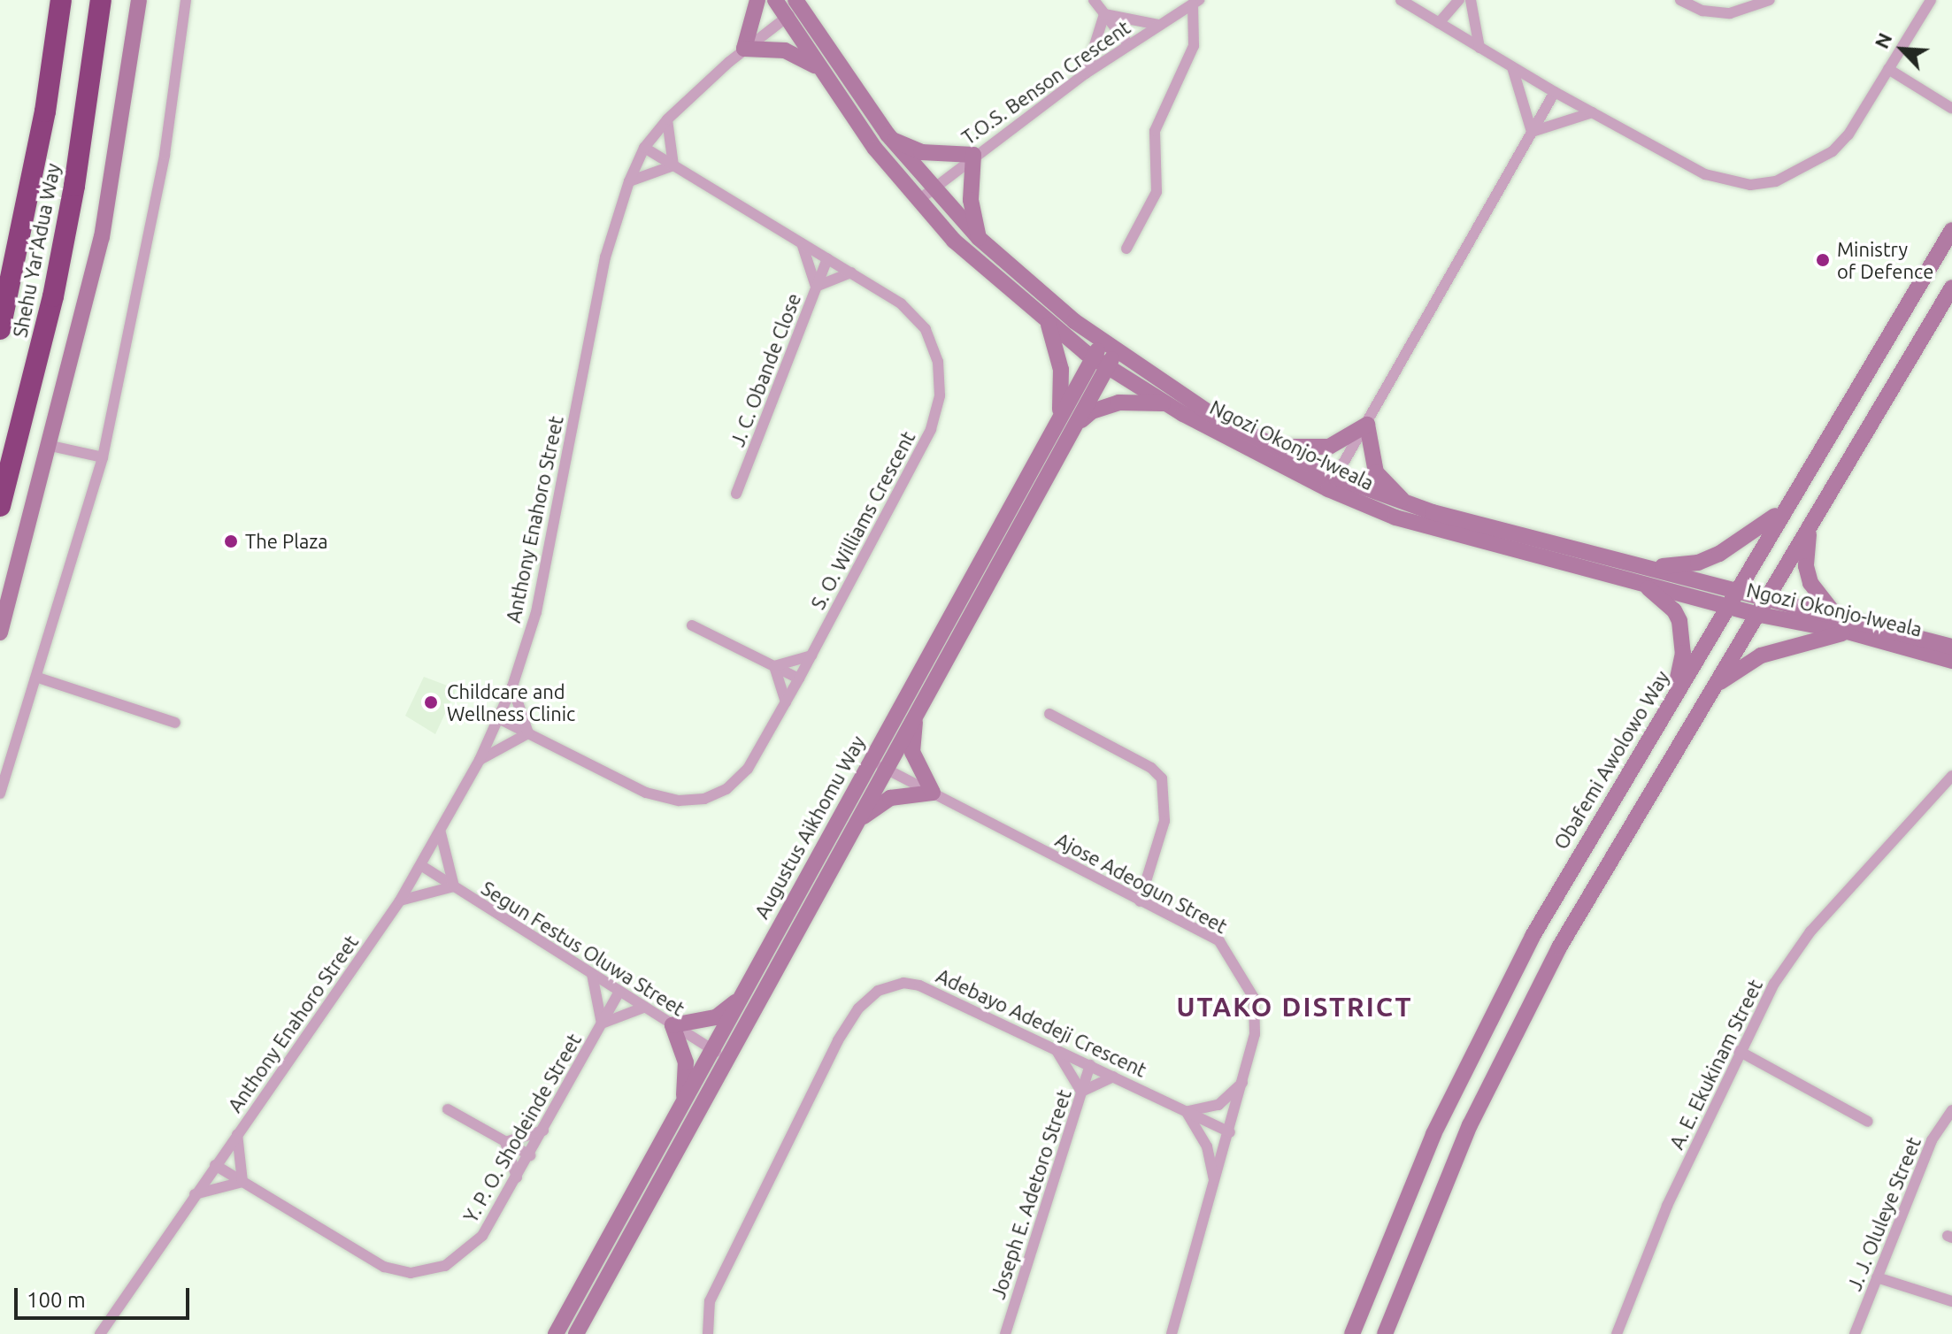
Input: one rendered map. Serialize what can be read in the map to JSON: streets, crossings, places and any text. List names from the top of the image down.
{
  "streets": {
    "highway": ["Shehu Yar'Adua Way"],
    "street": [
      "T.O.S. Benson Crescent",
      "J. C. Obande Close",
      "Ngozi Okonjo-Iweala",
      "Anthony Enahoro Street",
      "S. O. Williams Crescent",
      "Obafemi Awolowo Way",
      "Augustus Aikhomu Way",
      "Ajose Adeogun Street",
      "Segun Festus Oluwa Street",
      "Adebayo Adedeji Crescent",
      "A. E. Ekukinam Street",
      "Y. P. O. Shodeinde Street",
      "Joseph E. Adetoro Street",
      "J. J. Oluleye Street"
    ]
  },
  "crossings": [
    ["T.O.S. Benson Crescent", "Ngozi Okonjo-Iweala"],
    ["J. C. Obande Close", "S. O. Williams Crescent"],
    ["Ngozi Okonjo-Iweala", "Anthony Enahoro Street"],
    ["Ngozi Okonjo-Iweala", "Obafemi Awolowo Way"],
    ["Ngozi Okonjo-Iweala", "Augustus Aikhomu Way"],
    ["Anthony Enahoro Street", "S. O. Williams Crescent"],
    ["Anthony Enahoro Street", "Segun Festus Oluwa Street"],
    ["Anthony Enahoro Street", "Y. P. O. Shodeinde Street"],
    ["Augustus Aikhomu Way", "Ajose Adeogun Street"],
    ["Augustus Aikhomu Way", "Segun Festus Oluwa Street"],
    ["Ajose Adeogun Street", "Adebayo Adedeji Crescent"],
    ["Segun Festus Oluwa Street", "Y. P. O. Shodeinde Street"],
    ["Adebayo Adedeji Crescent", "Joseph E. Adetoro Street"]
  ],
  "districts": ["UTAKO DISTRICT"],
  "places": ["Ministry of Defence", "The Plaza", "Childcare and Wellness Clinic"],
  "scale_bar": "100 m",
  "north": "top left"
}
